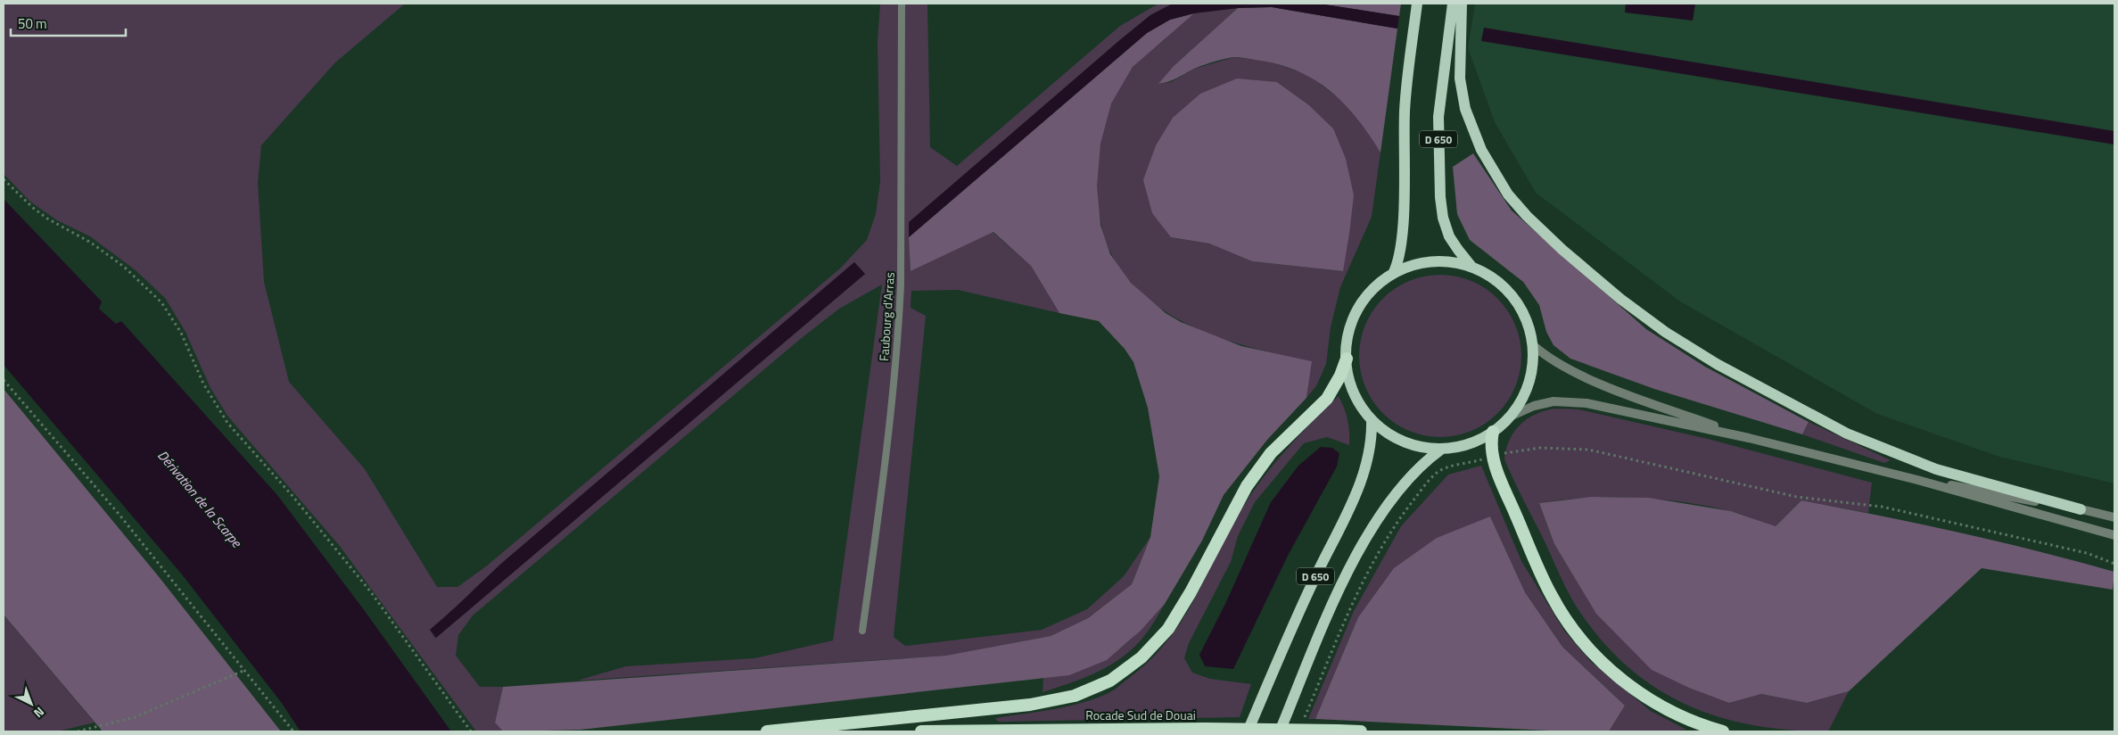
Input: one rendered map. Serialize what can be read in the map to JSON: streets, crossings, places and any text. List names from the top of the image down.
{
  "streets": {
    "highway": ["Rocade Sud de Douai"],
    "main road": ["D 650"],
    "lane": ["Faubourg d'Arras"]
  },
  "water": ["Dérivation de la Scarpe"],
  "scale_bar": "50 m",
  "north": "bottom right"
}
